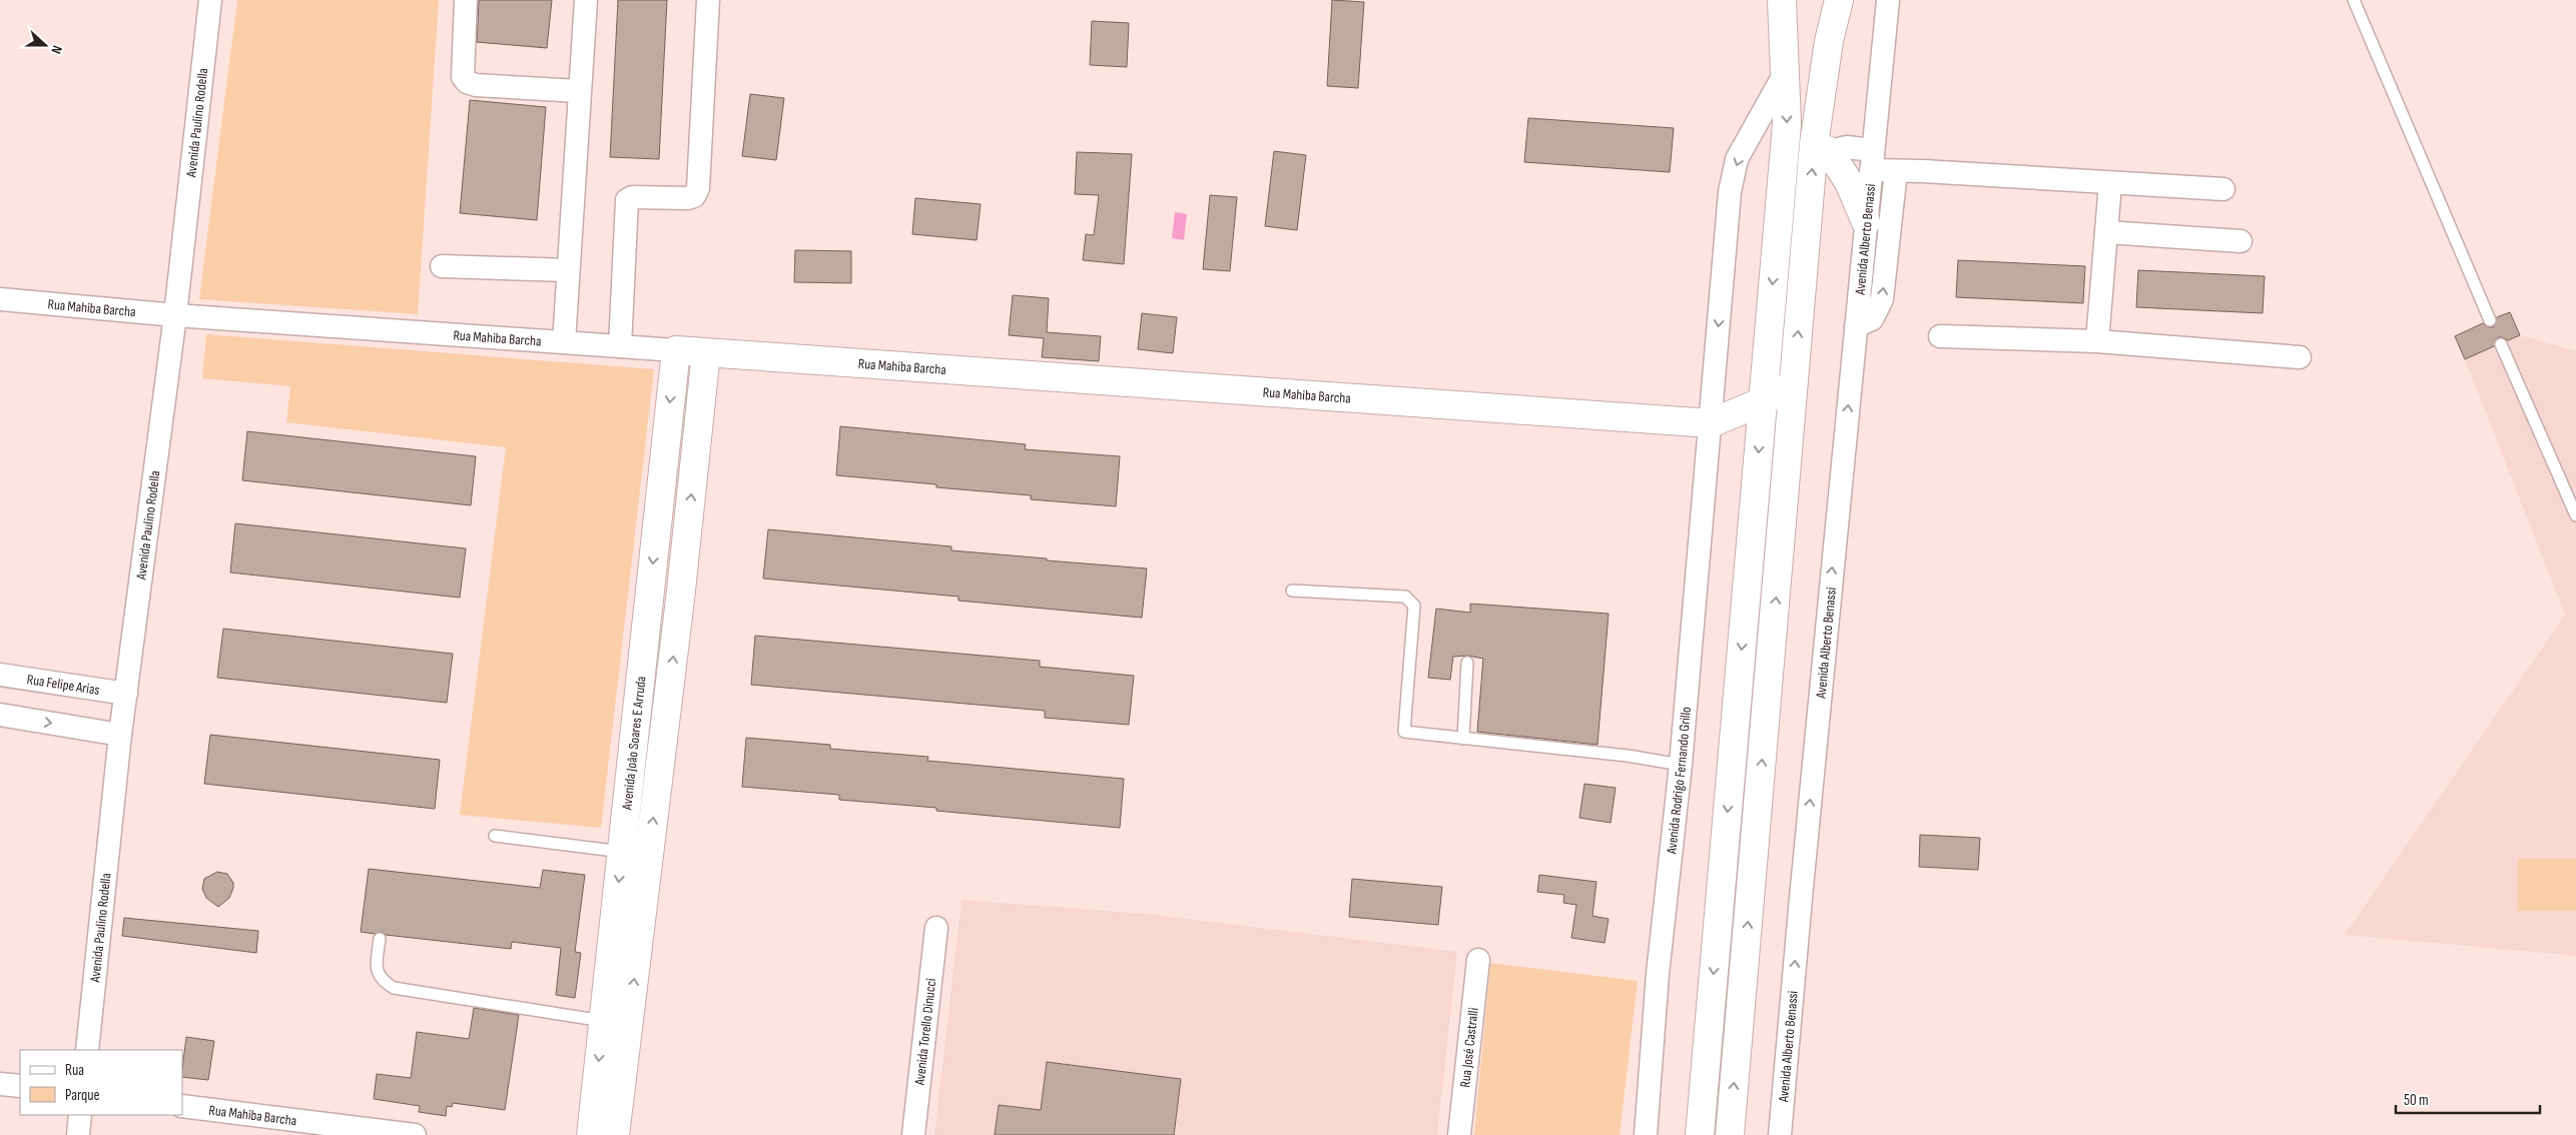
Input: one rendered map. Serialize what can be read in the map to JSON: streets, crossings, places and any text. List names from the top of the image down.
{
  "streets": {
    "street": [
      "Avenida Paulino Rodella",
      "Avenida Alberto Benassi",
      "Rua Mahiba Barcha",
      "Rua Felipe Arias",
      "Avenida João Soares E Arruda",
      "Avenida Rodrigo Fernando Grillo",
      "Avenida Torello Dinucci",
      "Rua José Castralli"
    ]
  },
  "crossings": [
    ["Avenida Paulino Rodella", "Rua Mahiba Barcha"],
    ["Avenida Paulino Rodella", "Rua Felipe Arias"],
    ["Rua Mahiba Barcha", "Avenida João Soares E Arruda"],
    ["Rua Mahiba Barcha", "Avenida Rodrigo Fernando Grillo"]
  ],
  "legend": ["Rua", "Parque"],
  "scale_bar": "50 m",
  "north": "right"
}
